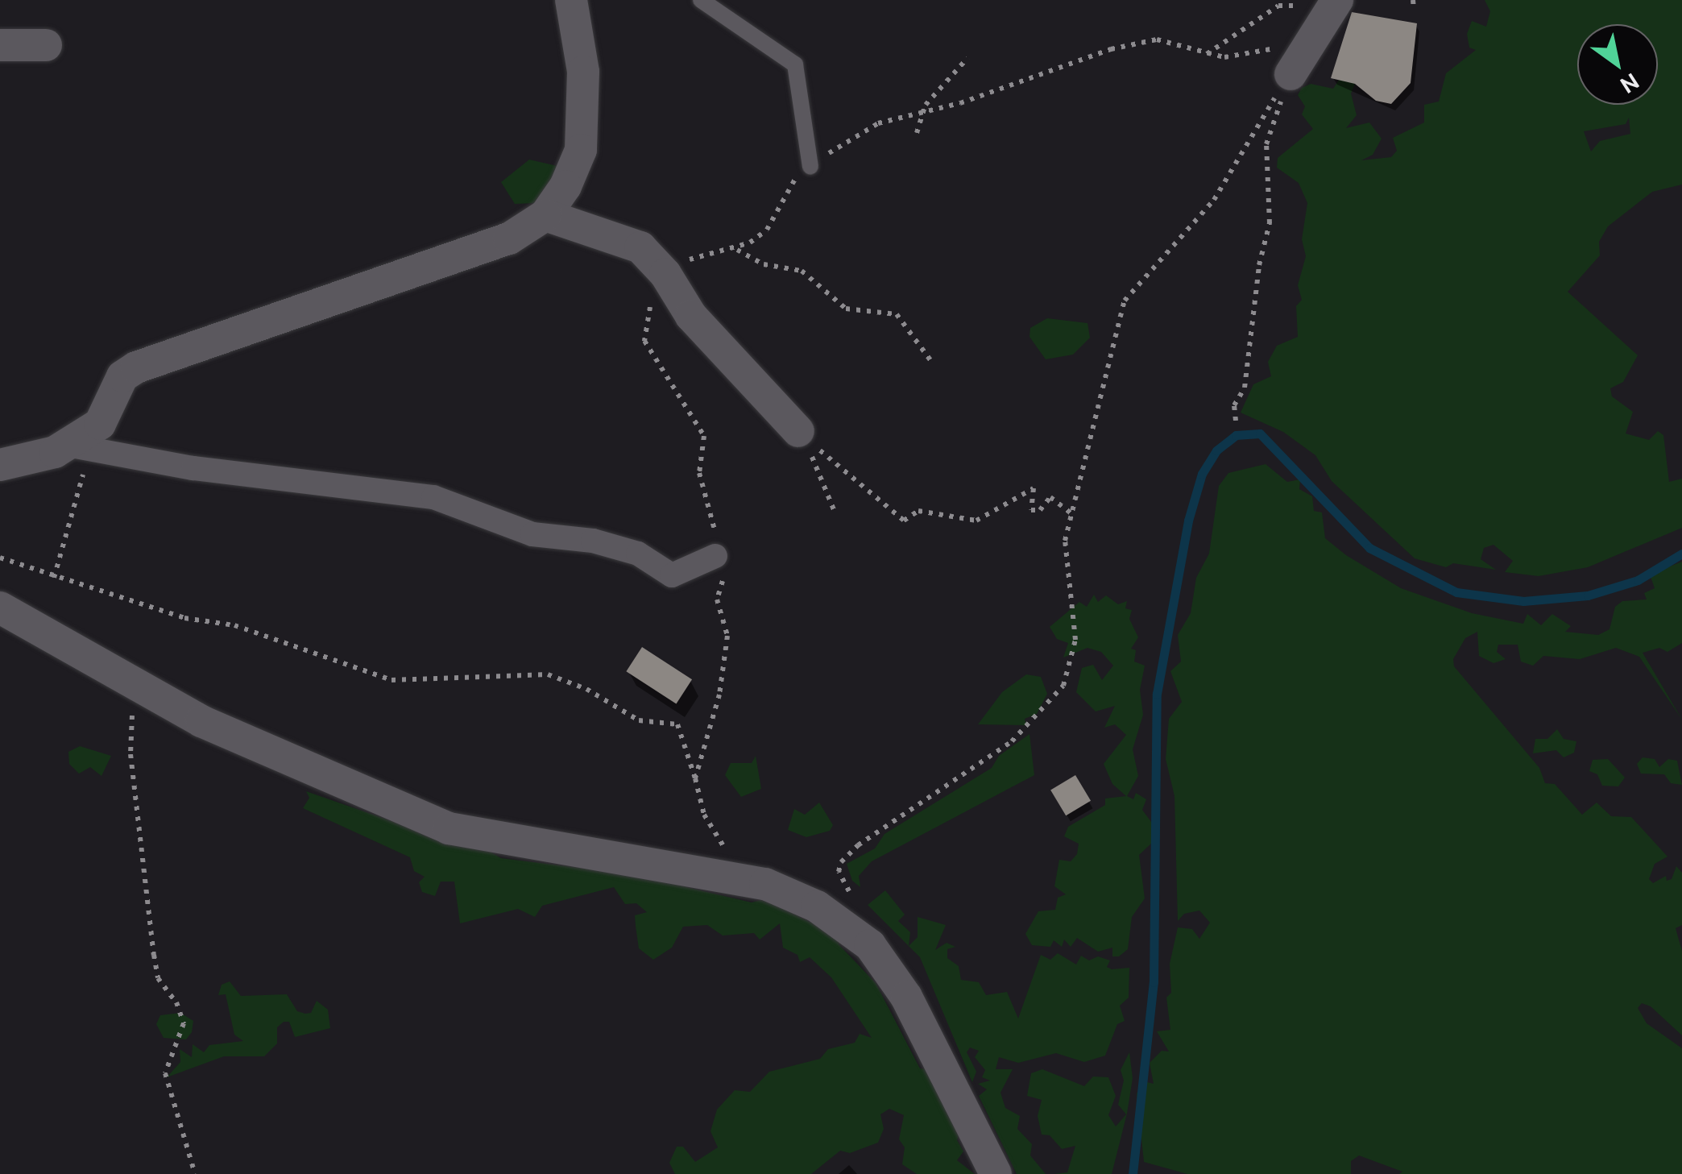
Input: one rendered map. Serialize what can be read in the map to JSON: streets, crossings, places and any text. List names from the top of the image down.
{
  "north": "bottom right"
}
